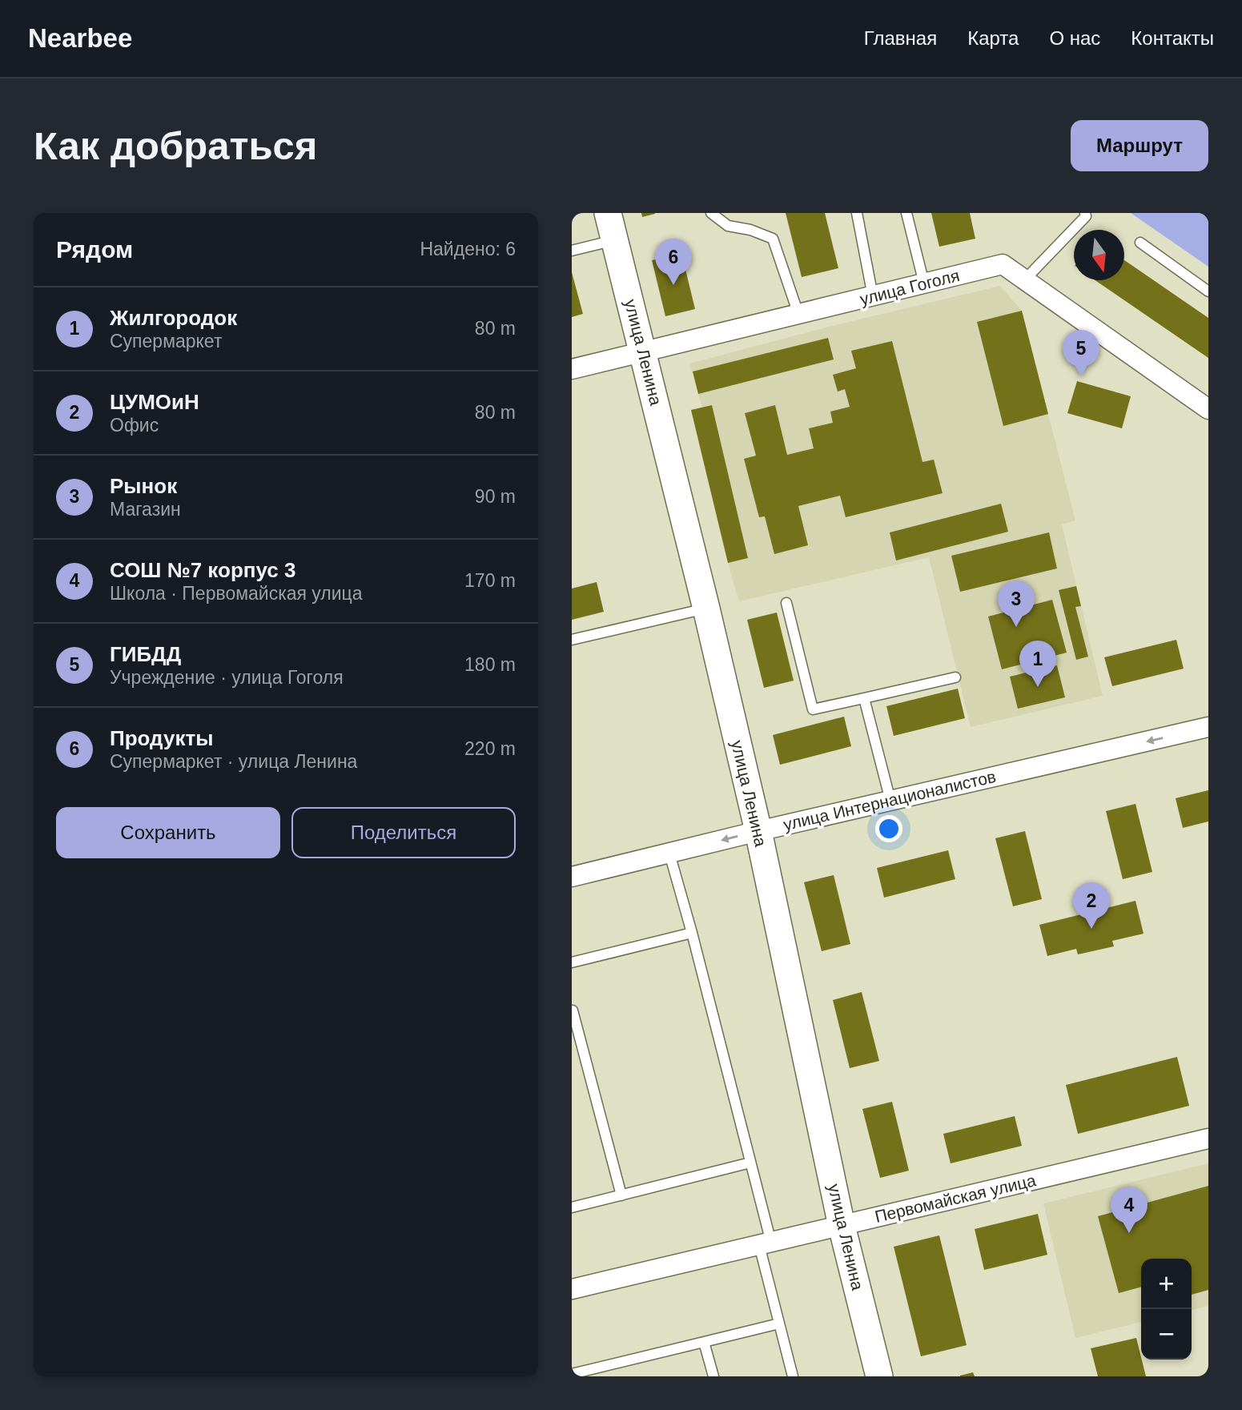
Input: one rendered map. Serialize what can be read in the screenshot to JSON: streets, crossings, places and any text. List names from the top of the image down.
{
  "streets": {
    "street": [
      "улица Гоголя",
      "улица Ленина",
      "улица Интернационалистов",
      "Первомайская улица"
    ]
  },
  "crossings": [
    ["улица Гоголя", "улица Ленина"],
    ["улица Ленина", "улица Интернационалистов"],
    ["улица Ленина", "Первомайская улица"]
  ],
  "one_way": ["улица Интернационалистов"],
  "north": "bottom",
  "page": {
    "header": "Nearbee",
    "nav": [
      "Главная",
      "Карта",
      "О нас",
      "Контакты"
    ],
    "buttons": [
      "Маршрут",
      ["Сохранить", "Поделиться"]
    ],
    "title": "Как добраться",
    "heading": ["Рядом", "Найдено: 6"],
    "pins": [
      "6",
      "5",
      "3",
      "1",
      "2",
      "4"
    ],
    "list": [
      {
        "mark": "1",
        "name": "Жилгородок",
        "note": "Супермаркет",
        "value": "80 m"
      },
      {
        "mark": "2",
        "name": "ЦУМОиН",
        "note": "Офис",
        "value": "80 m"
      },
      {
        "mark": "3",
        "name": "Рынок",
        "note": "Магазин",
        "value": "90 m"
      },
      {
        "mark": "4",
        "name": "СОШ №7 корпус 3",
        "note": "Школа · Первомайская улица",
        "value": "170 m"
      },
      {
        "mark": "5",
        "name": "ГИБДД",
        "note": "Учреждение · улица Гоголя",
        "value": "180 m"
      },
      {
        "mark": "6",
        "name": "Продукты",
        "note": "Супермаркет · улица Ленина",
        "value": "220 m"
      }
    ],
    "map_buttons": ["+", "−"]
  }
}
